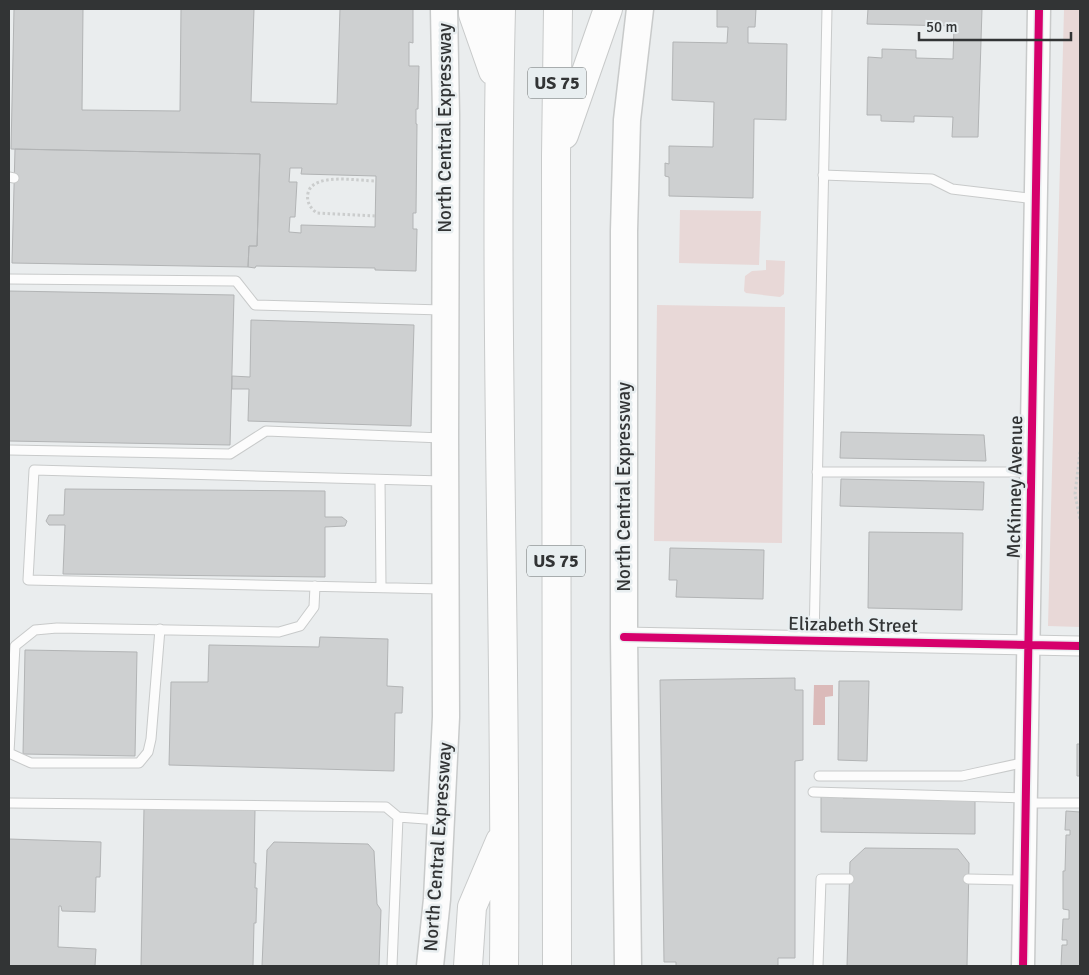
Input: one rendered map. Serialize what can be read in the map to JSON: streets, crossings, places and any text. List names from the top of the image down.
{
  "streets": {
    "highway": ["US 75"],
    "main road": ["North Central Expressway"],
    "street": ["McKinney Avenue", "Elizabeth Street"]
  },
  "crossings": [
    ["North Central Expressway", "Elizabeth Street"],
    ["McKinney Avenue", "Elizabeth Street"]
  ],
  "scale_bar": "50 m"
}
